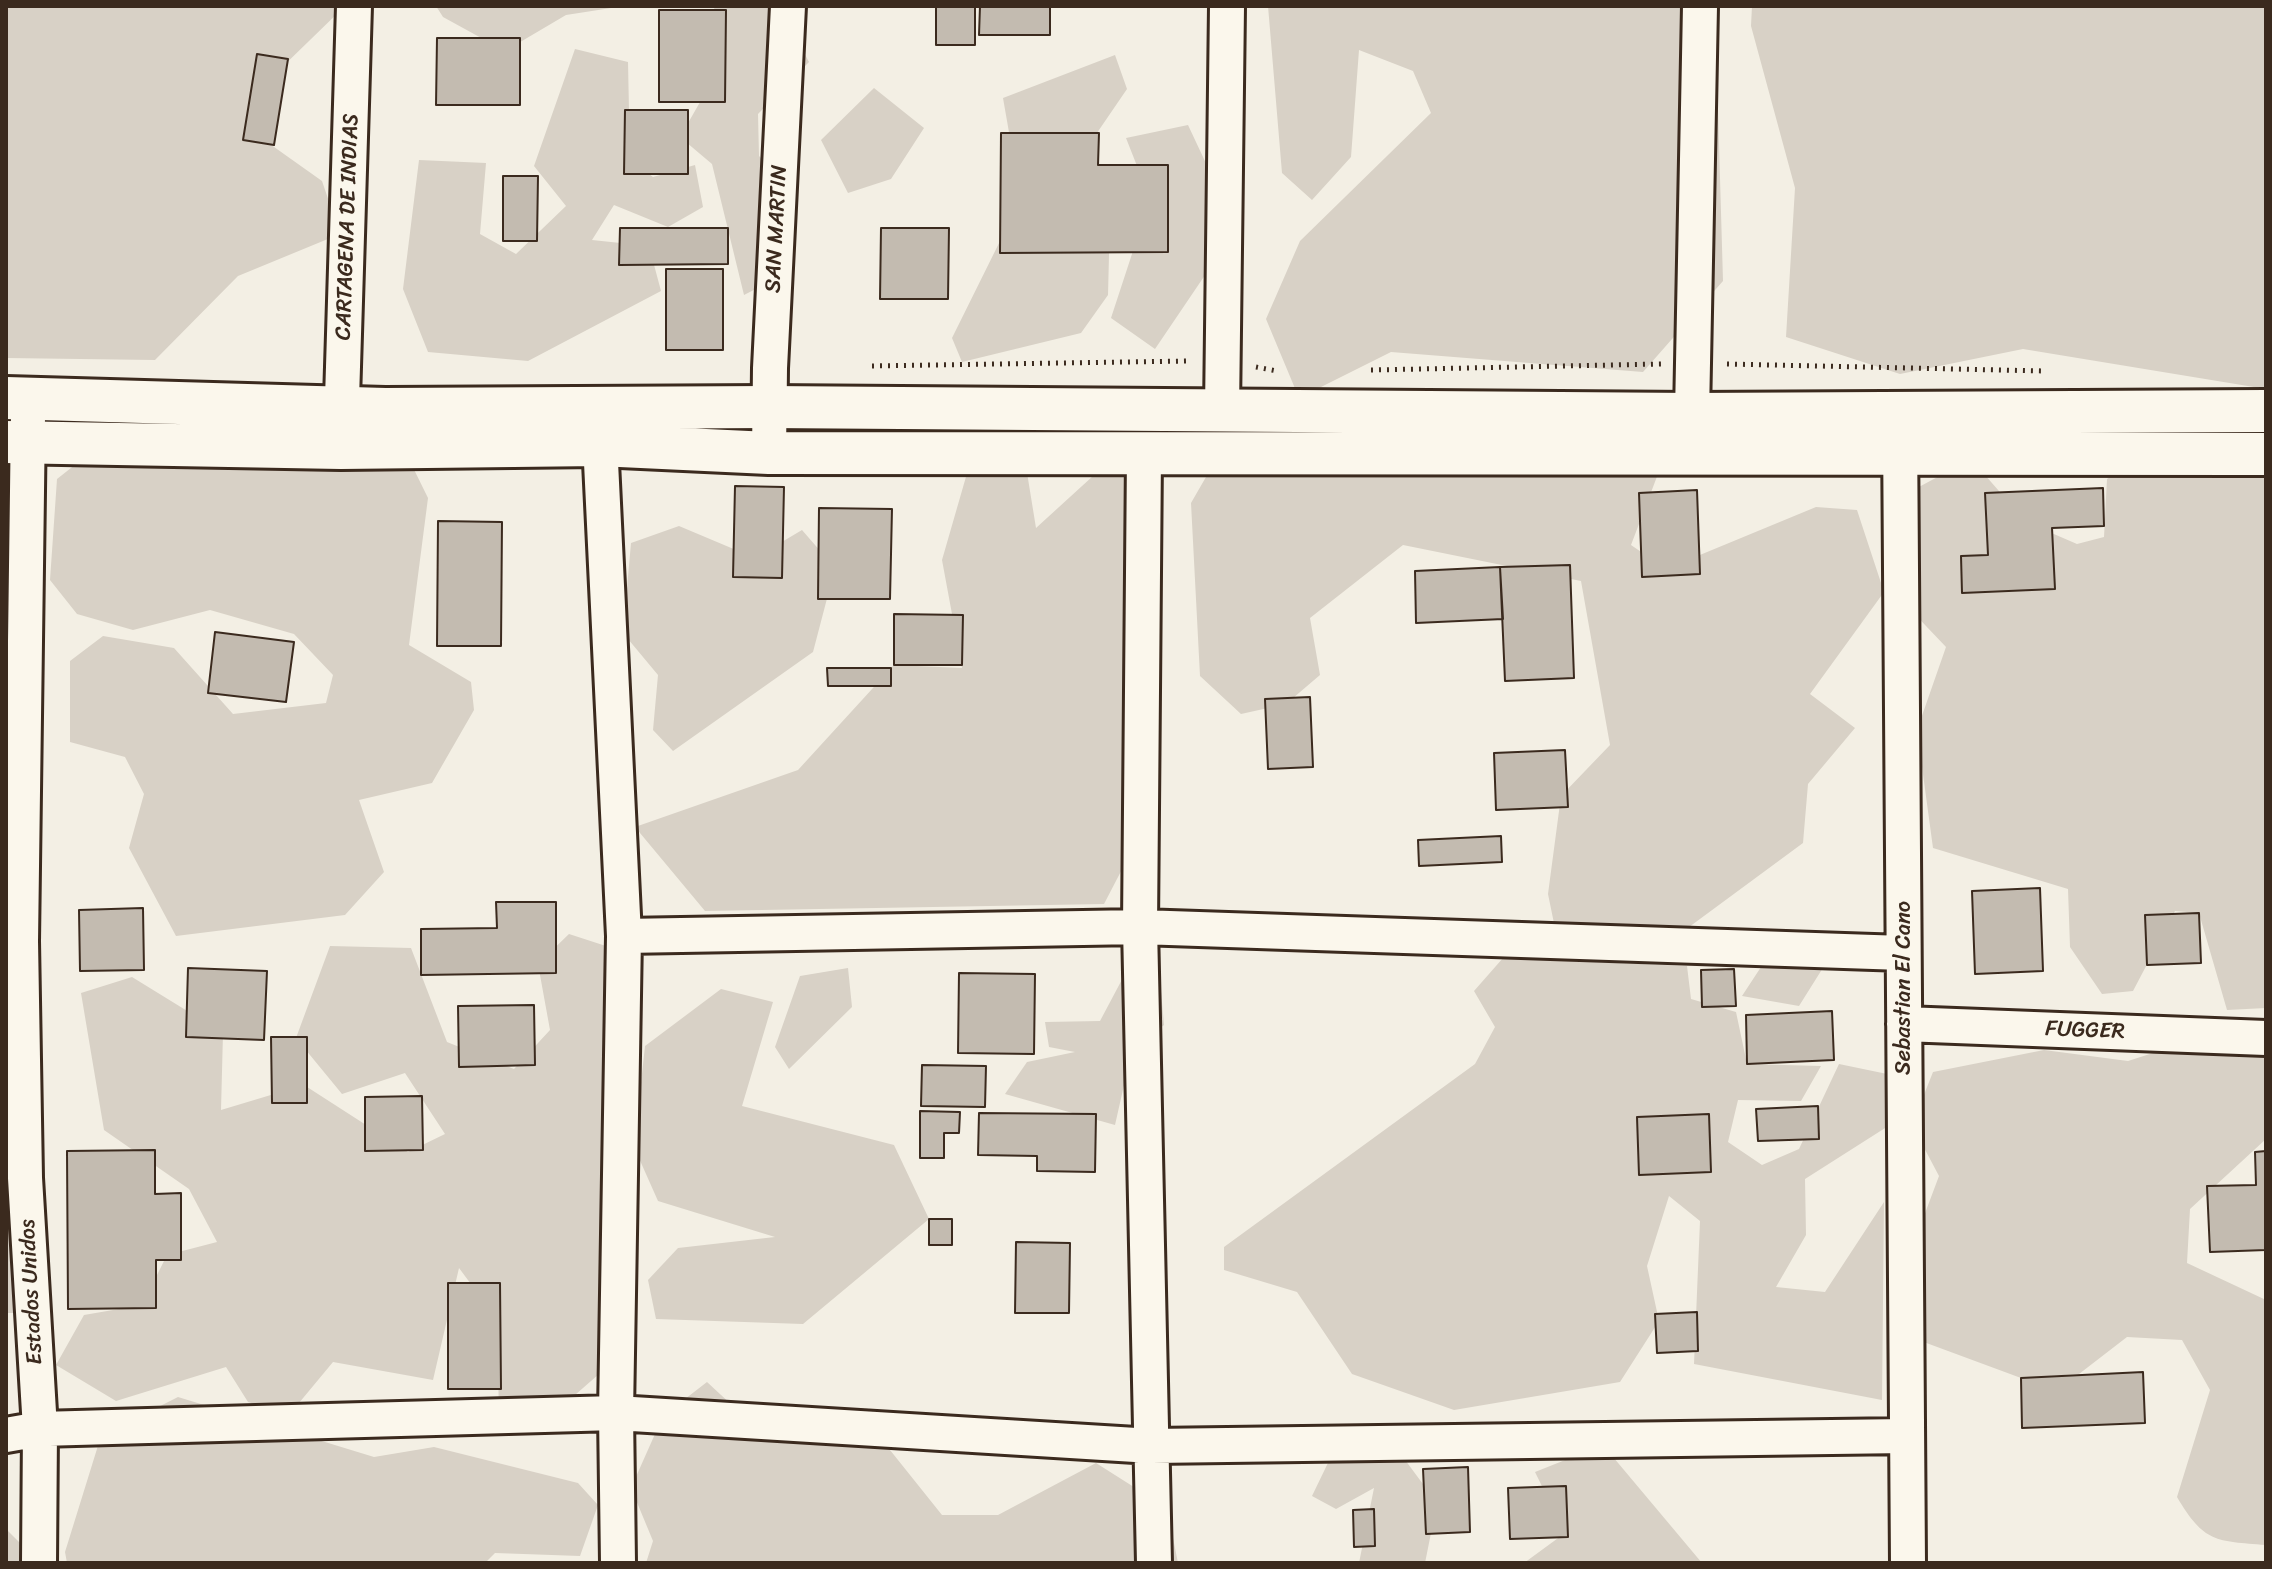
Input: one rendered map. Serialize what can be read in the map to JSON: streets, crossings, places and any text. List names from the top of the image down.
{
  "streets": {
    "street": [
      "CARTAGENA DE INDIAS",
      "SAN MARTIN",
      "Sebastian El Cano",
      "FUGGER",
      "Estados Unidos"
    ]
  },
  "crossings": [
    ["Sebastian El Cano", "FUGGER"]
  ]
}
